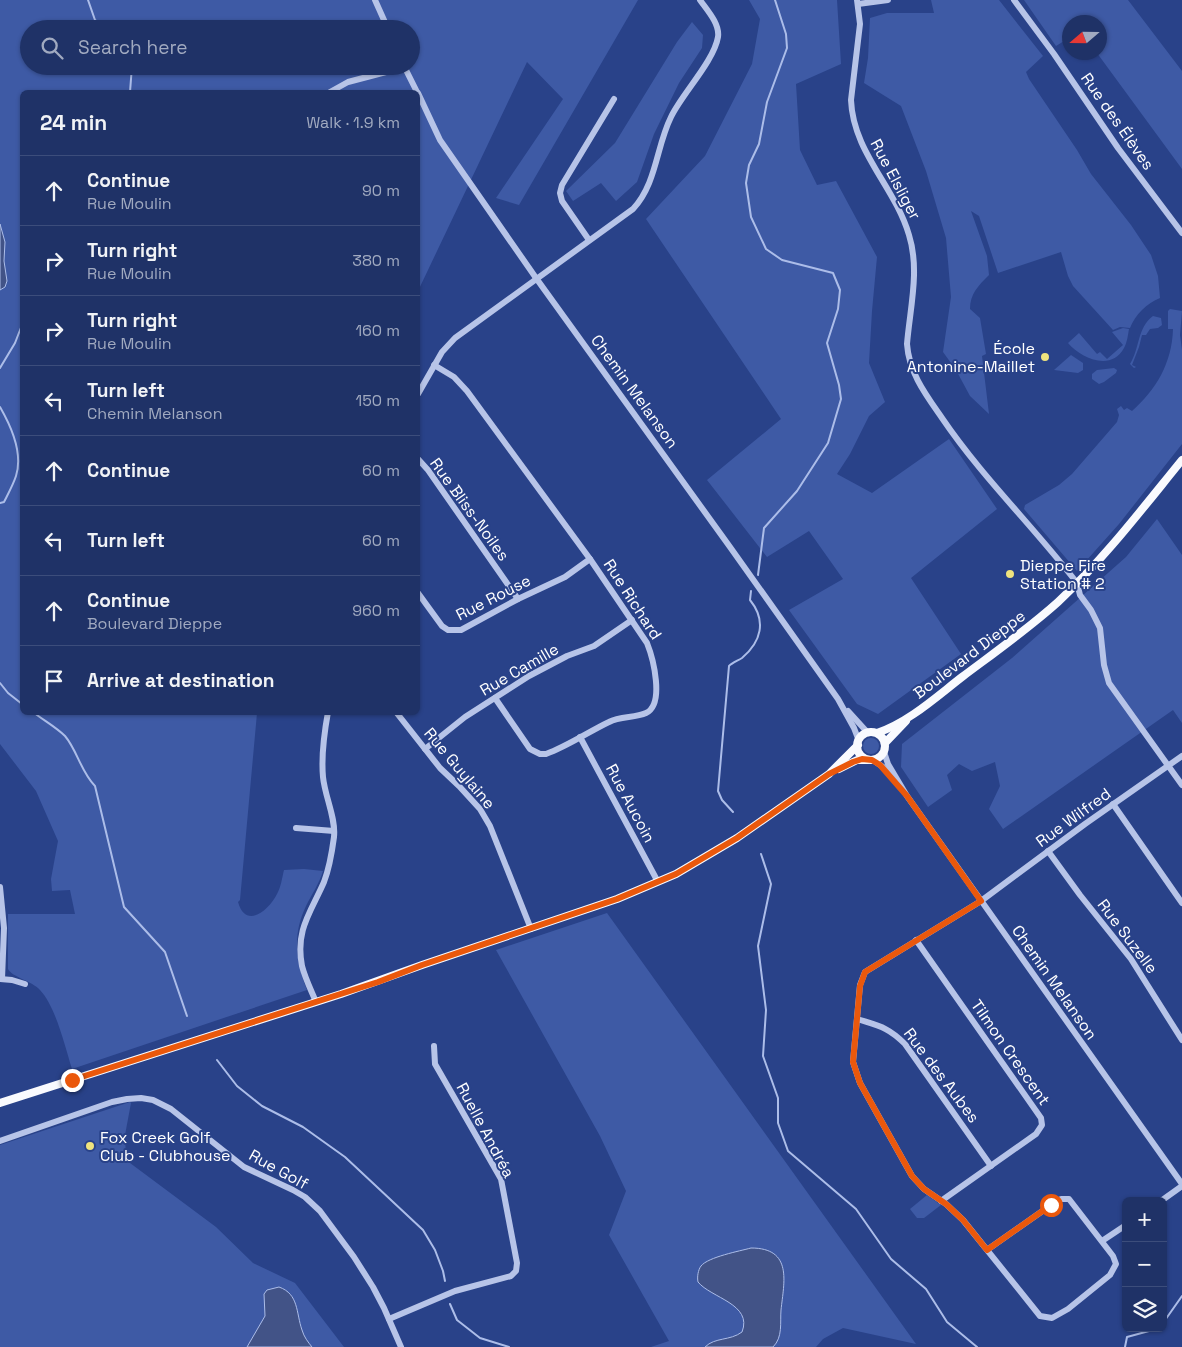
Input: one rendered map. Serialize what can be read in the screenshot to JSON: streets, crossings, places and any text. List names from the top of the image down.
{
  "streets": {
    "main road": ["Boulevard Dieppe"],
    "street": [
      "Rue des Élèves",
      "Rue Elsliger",
      "Chemin Melanson",
      "Rue Bliss-Noiles",
      "Rue Rouse",
      "Rue Richard",
      "Rue Camille",
      "Rue Guylaine",
      "Rue Aucoin",
      "Rue Wilfred",
      "Rue Suzelle",
      "Tilmon Crescent",
      "Rue des Aubes",
      "Ruelle Andréa",
      "Rue Golf"
    ]
  },
  "crossings": [
    ["Rue Elsliger", "Boulevard Dieppe"],
    ["Rue Elsliger", "Rue Wilfred"],
    ["Chemin Melanson", "Rue Wilfred"],
    ["Rue Bliss-Noiles", "Rue Rouse"],
    ["Rue Rouse", "Rue Richard"],
    ["Rue Richard", "Rue Camille"],
    ["Rue Richard", "Rue Aucoin"],
    ["Rue Camille", "Rue Guylaine"],
    ["Rue Wilfred", "Rue Suzelle"],
    ["Rue Wilfred", "Tilmon Crescent"],
    ["Rue Wilfred", "Rue des Aubes"],
    ["Tilmon Crescent", "Rue des Aubes"],
    ["Ruelle Andréa", "Rue Golf"]
  ],
  "places": ["École Antonine-Maillet", "Dieppe Fire Station # 2", "Fox Creek Golf Club - Clubhouse"],
  "north": "left",
  "page": {
    "search": "Search here",
    "heading": ["24 min", "Walk · 1.9 km"],
    "list": [
      ["Continue", "Rue Moulin", "90 m"],
      ["Turn right", "Rue Moulin", "380 m"],
      ["Turn right", "Rue Moulin", "160 m"],
      ["Turn left", "Chemin Melanson", "150 m"],
      ["Continue", "60 m"],
      ["Turn left", "60 m"],
      ["Continue", "Boulevard Dieppe", "960 m"],
      "Arrive at destination"
    ],
    "map_buttons": ["+", "−"]
  }
}
